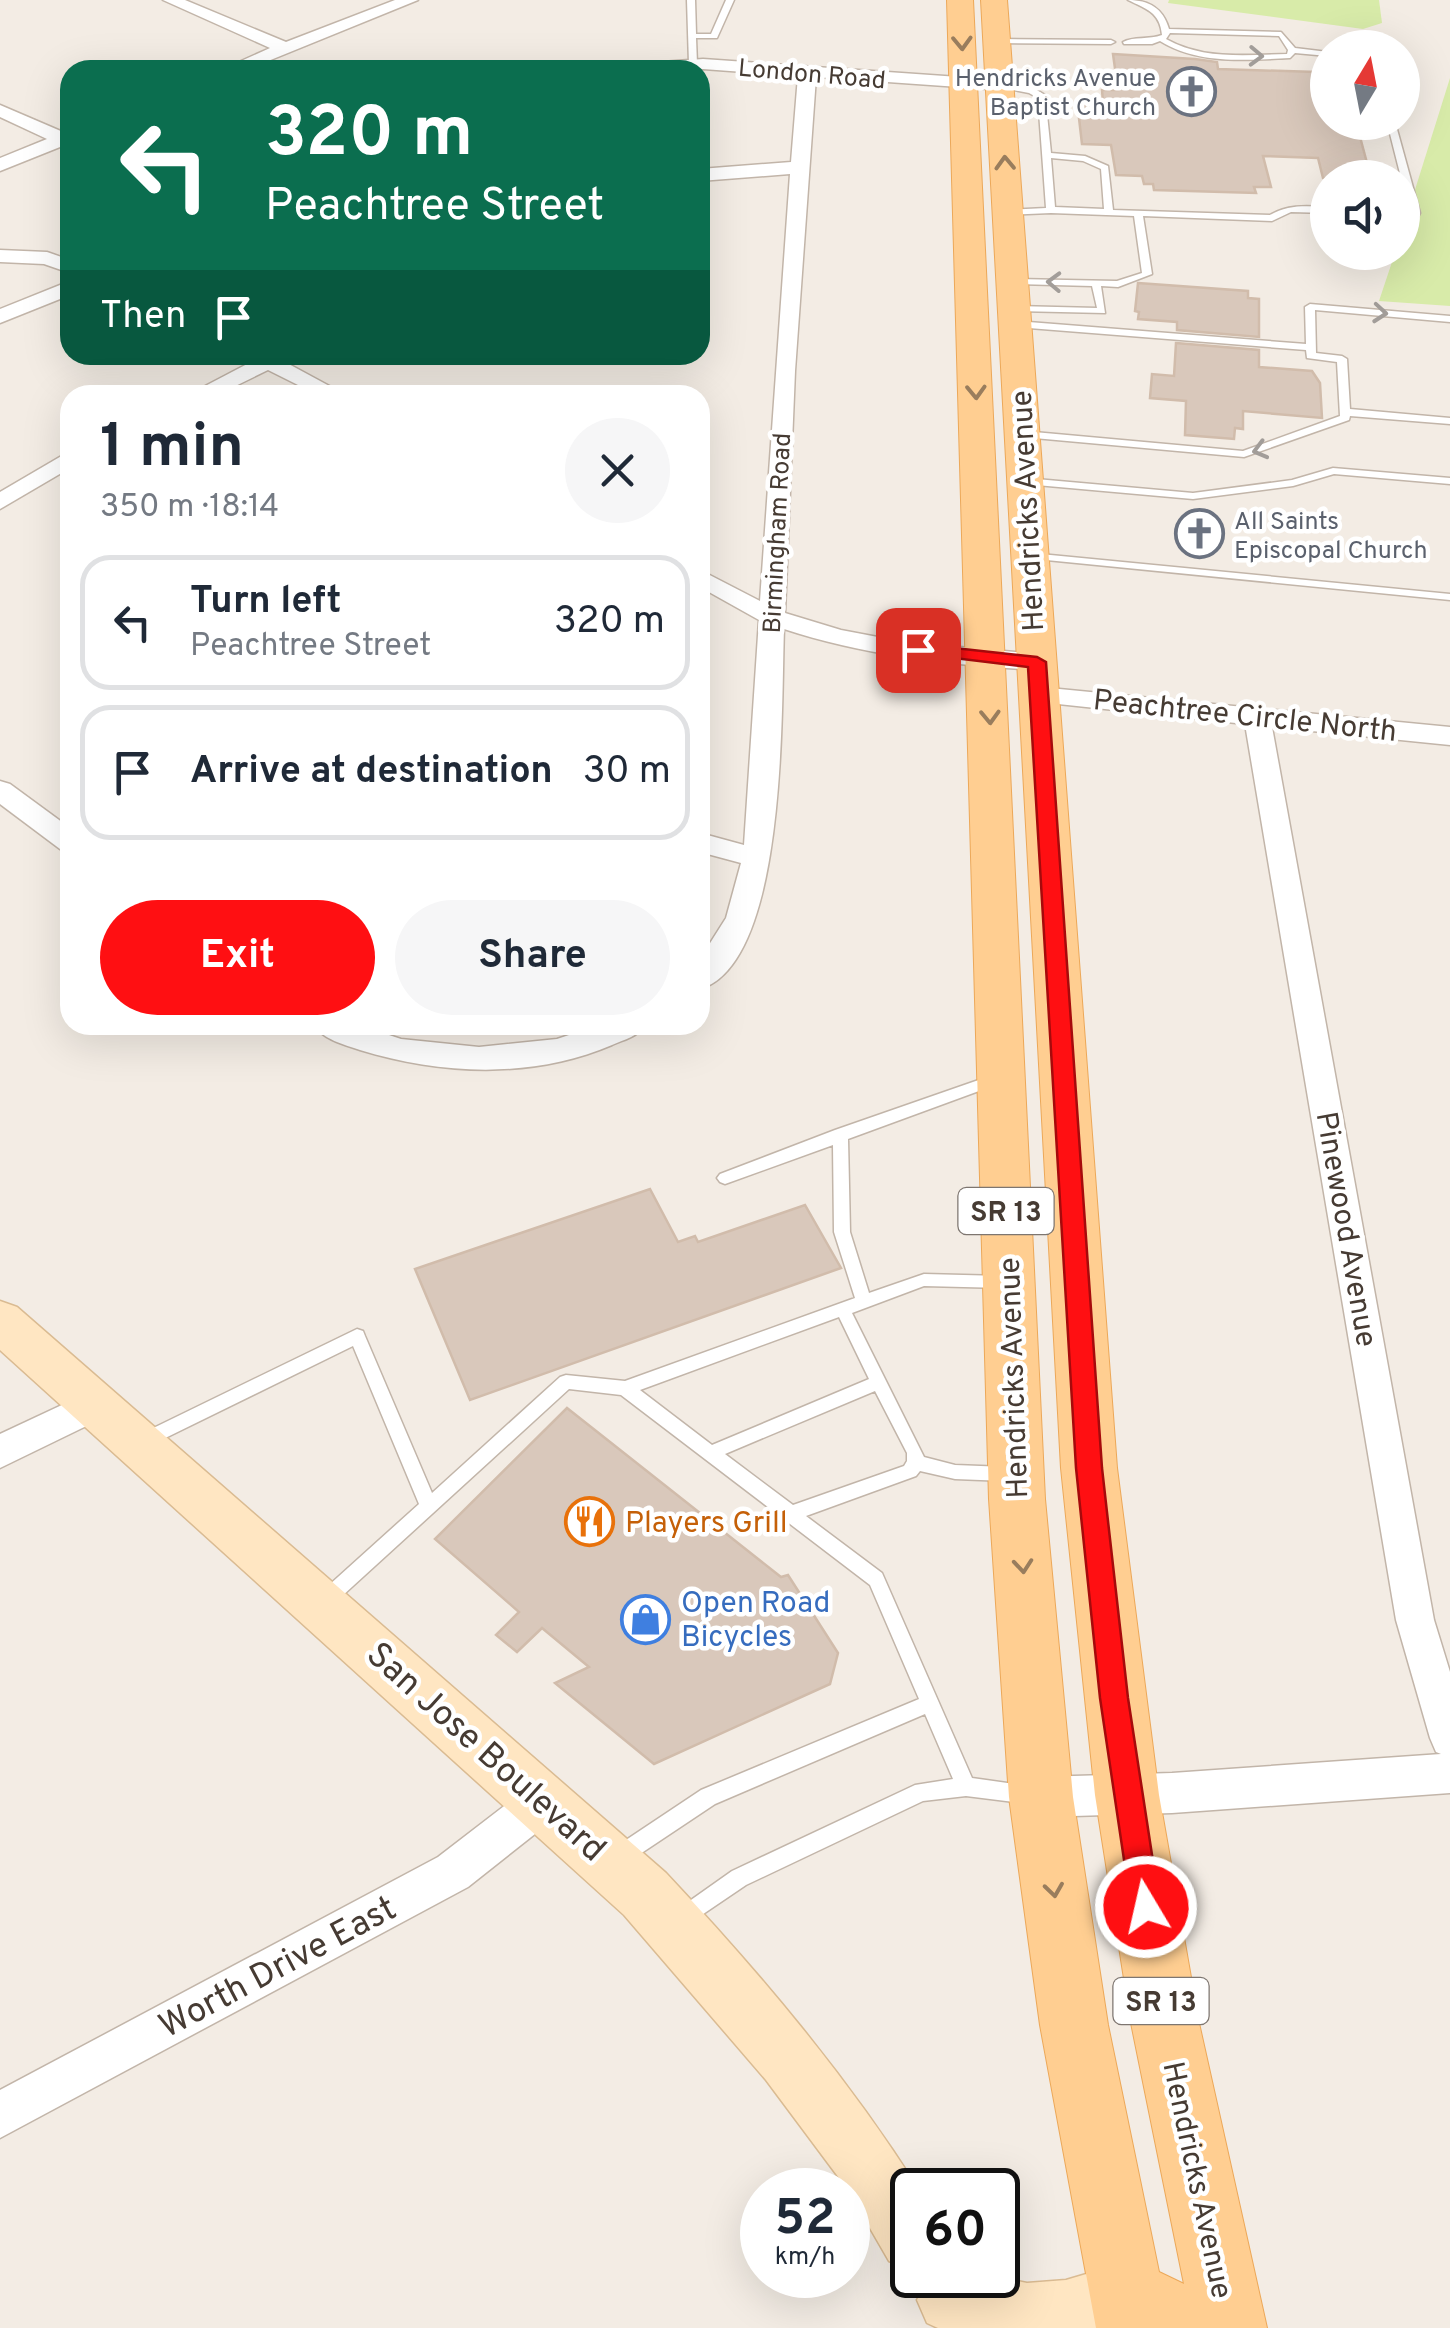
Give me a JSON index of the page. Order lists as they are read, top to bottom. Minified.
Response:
{"streets":{"main road":["Hendricks Avenue","SR 13"],"street":["London Road","Birmingham Road","Peachtree Circle North","Pinewood Avenue","San Jose Boulevard","Worth Drive East"]},"crossings":[["London Road","Hendricks Avenue"],["London Road","Birmingham Road"],["Hendricks Avenue","Peachtree Circle North"],["Birmingham Road","Peachtree Circle North"],["Peachtree Circle North","Pinewood Avenue"],["San Jose Boulevard","Worth Drive East"]],"places":{"church":["Hendricks Avenue Baptist Church","All Saints Episcopal Church"],"restaurant":["Players Grill"],"shop":["Open Road Bicycles"]},"north":"top","page":{"turn":["320 m","Peachtree Street"],"then":"Then","heading":["1 min","350 m · 18:14"],"list":[{"name":"Turn left","note":"Peachtree Street","value":"320 m"},{"name":"Arrive at destination","value":"30 m"}],"buttons":["Exit","Share"],"speed":"52 km/h","limit":"60"}}
